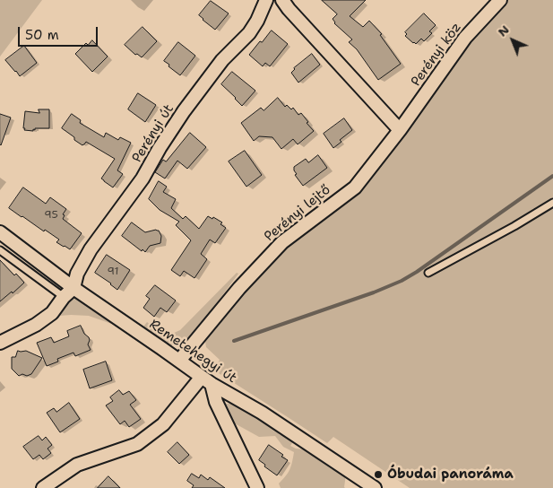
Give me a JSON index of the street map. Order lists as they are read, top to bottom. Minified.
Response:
{"streets":{"street":["Perényi köz","Perényi út","Perényi lejtő","Remetehegyi út"]},"crossings":[["Perényi köz","Perényi lejtő"],["Perényi út","Remetehegyi út"],["Perényi lejtő","Remetehegyi út"]],"places":["Óbudai panoráma"],"house_numbers":["95","91"],"scale_bar":"50 m","north":"top left"}
